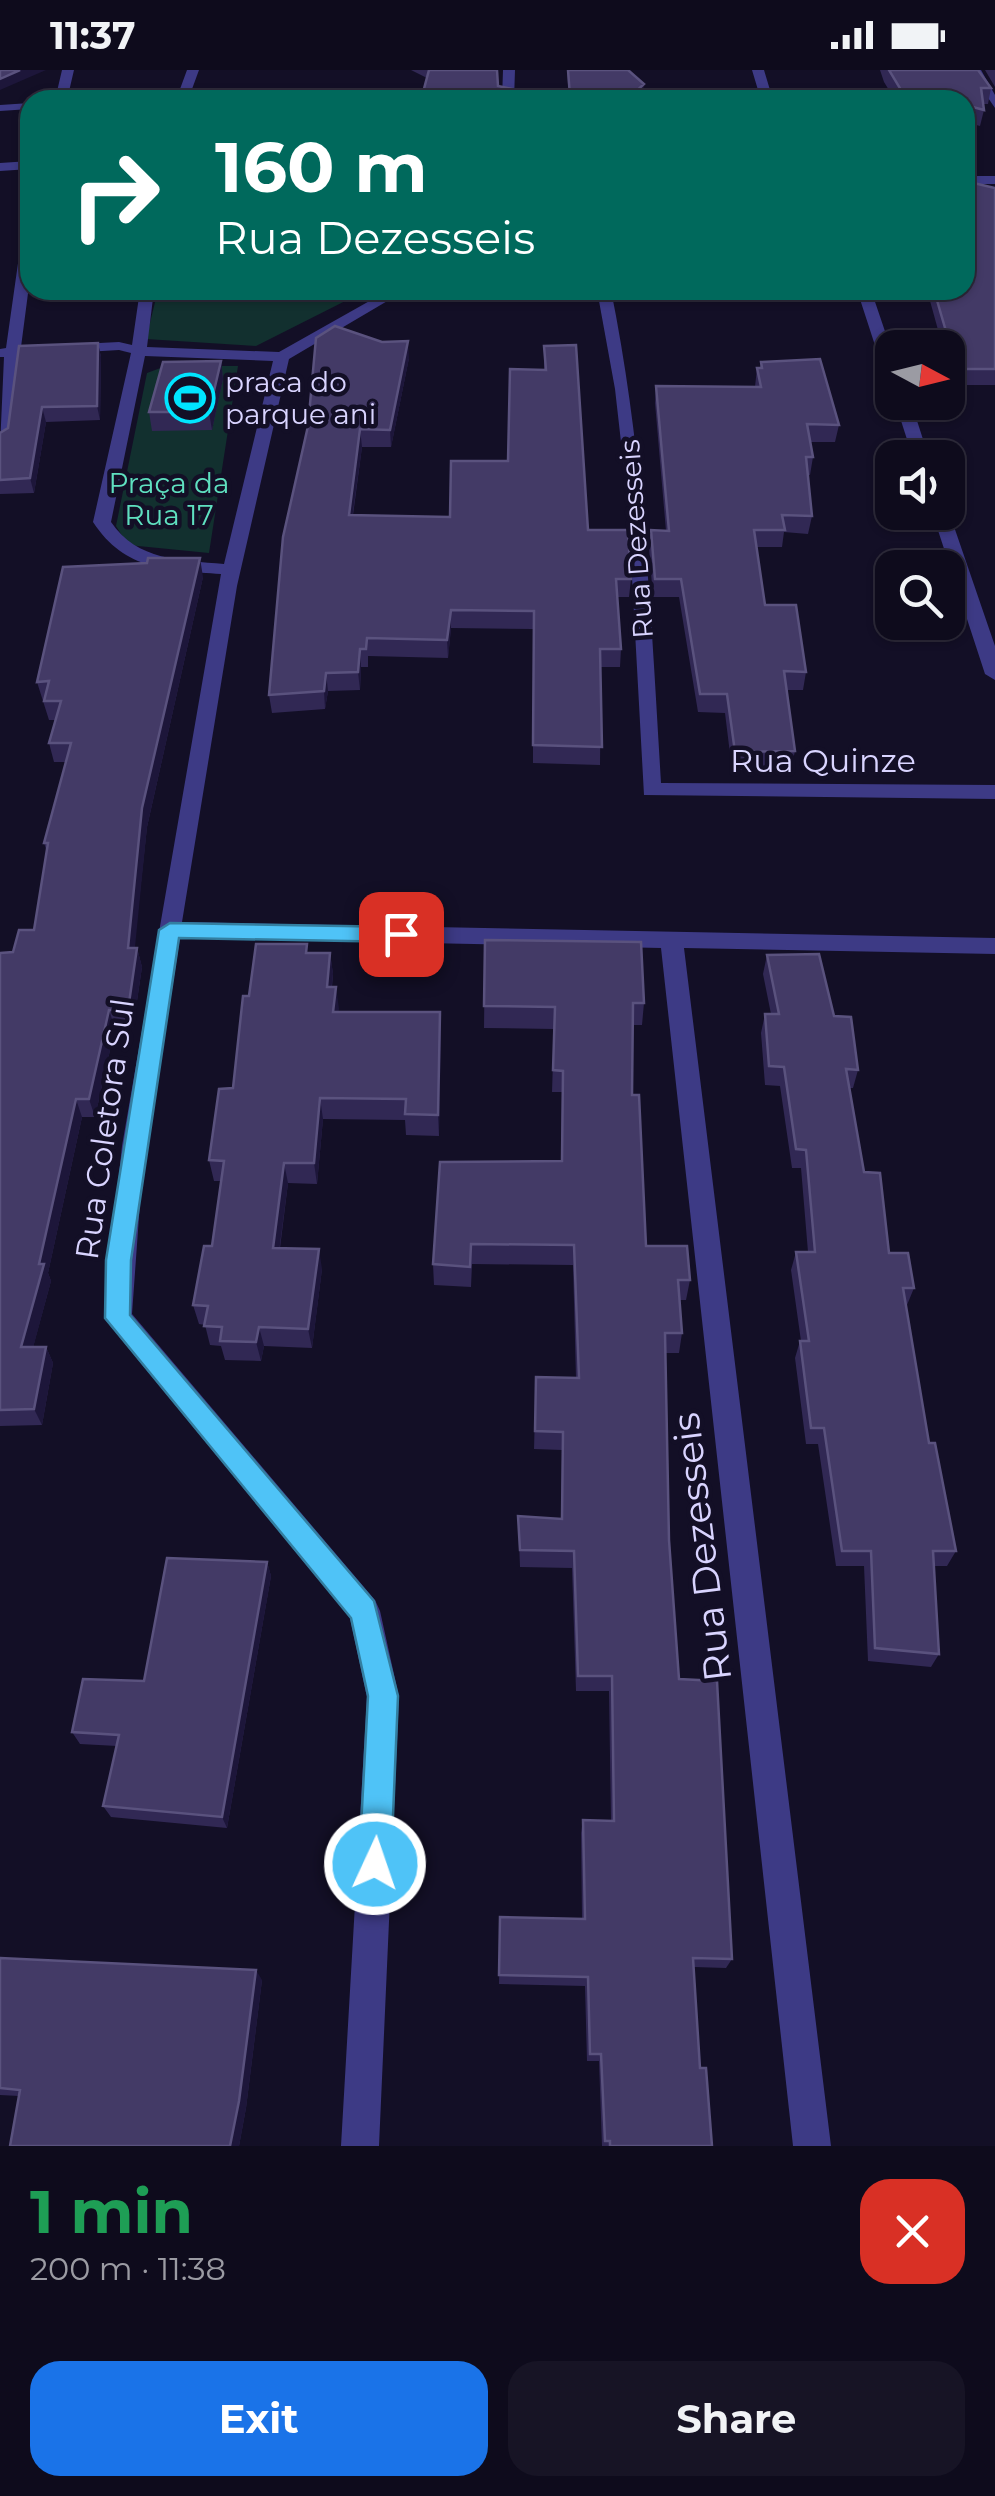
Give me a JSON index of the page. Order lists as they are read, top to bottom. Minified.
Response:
{"streets":{"street":["Rua Dezesseis","Rua Quinze","Rua Coletora Sul"]},"crossings":[["Rua Dezesseis","Rua Quinze"]],"parks":["Praça da Rua 17"],"places":{"sports":["praca do parque ani"]},"north":"right","page":{"status":"11:37","turn":["160 m","Rua Dezesseis"],"heading":["1 min","200 m · 11:38"],"buttons":["Exit","Share"]}}
